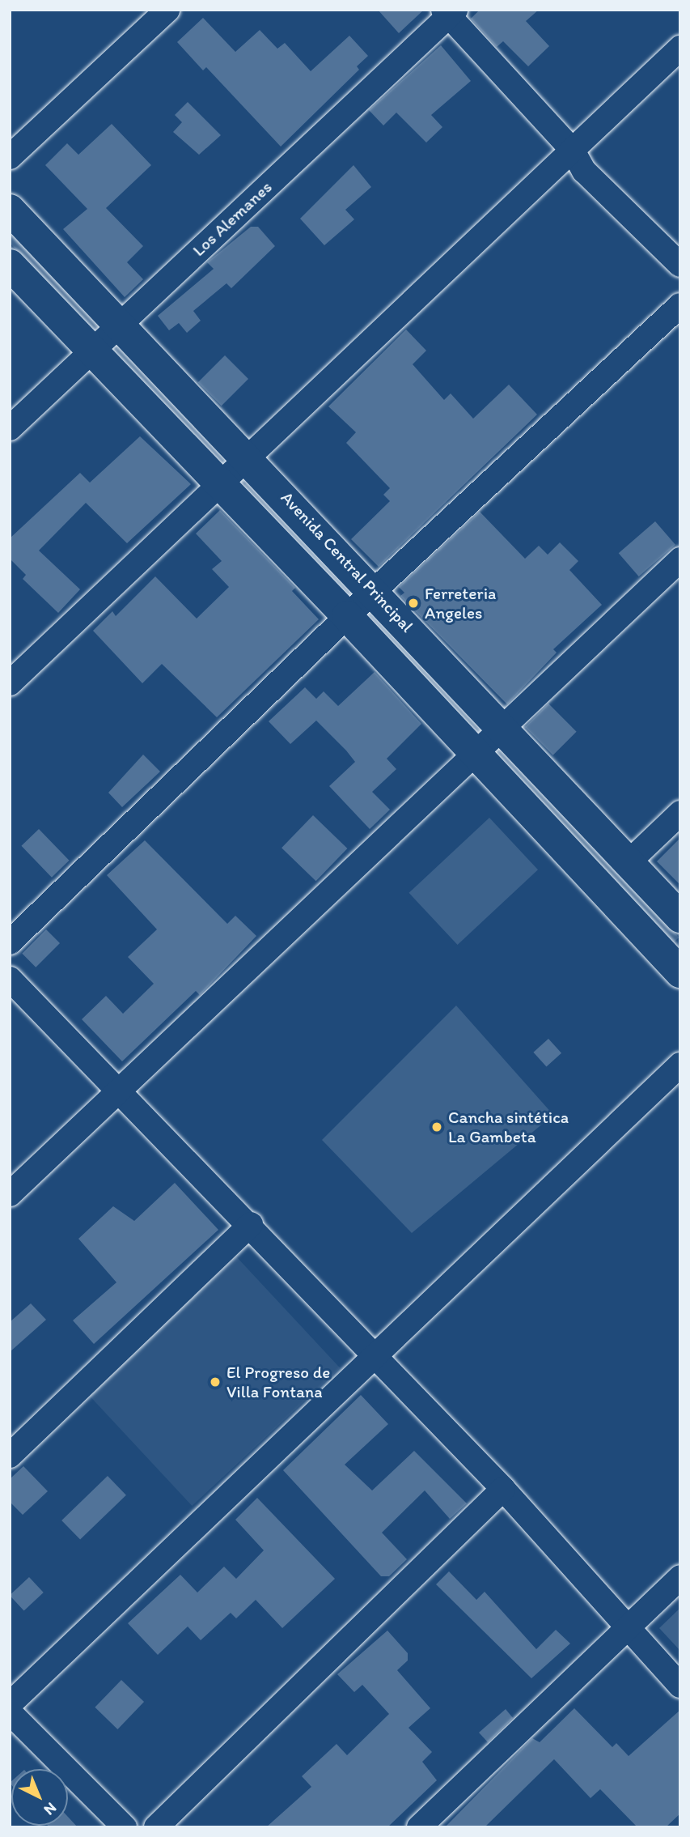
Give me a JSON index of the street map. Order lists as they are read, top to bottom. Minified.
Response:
{"streets":{"street":["Los Alemanes","Avenida Central Principal"]},"crossings":[["Los Alemanes","Avenida Central Principal"]],"places":["Ferreteria Angeles","Cancha sintética La Gambeta","El Progreso de Villa Fontana"],"north":"bottom right"}
